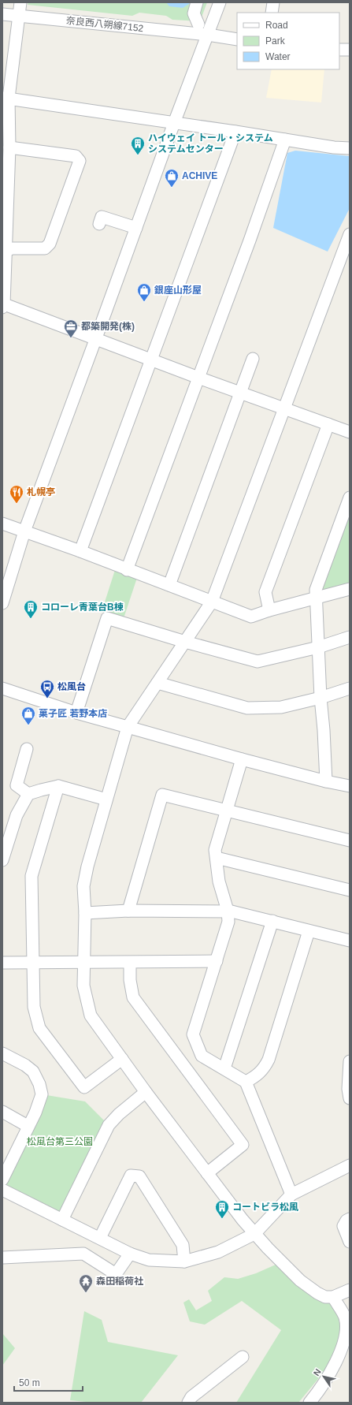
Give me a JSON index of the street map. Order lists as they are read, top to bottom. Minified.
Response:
{"streets":{"street":["奈良西八朔線7152"]},"parks":["松風台第三公園"],"places":{"building":["ハイウェイ トール・システム システムセンター","コローレ青葉台B棟","コートビラ松風"],"shop":["ACHIVE","銀座山形屋","菓子匠 若野本店"],"office":["都築開発(株)"],"restaurant":["札幌亭"],"bus stop":["松風台"],"temple":["森田稲荷社"]},"legend":["Road","Park","Water"],"scale_bar":"50 m","north":"top left"}
